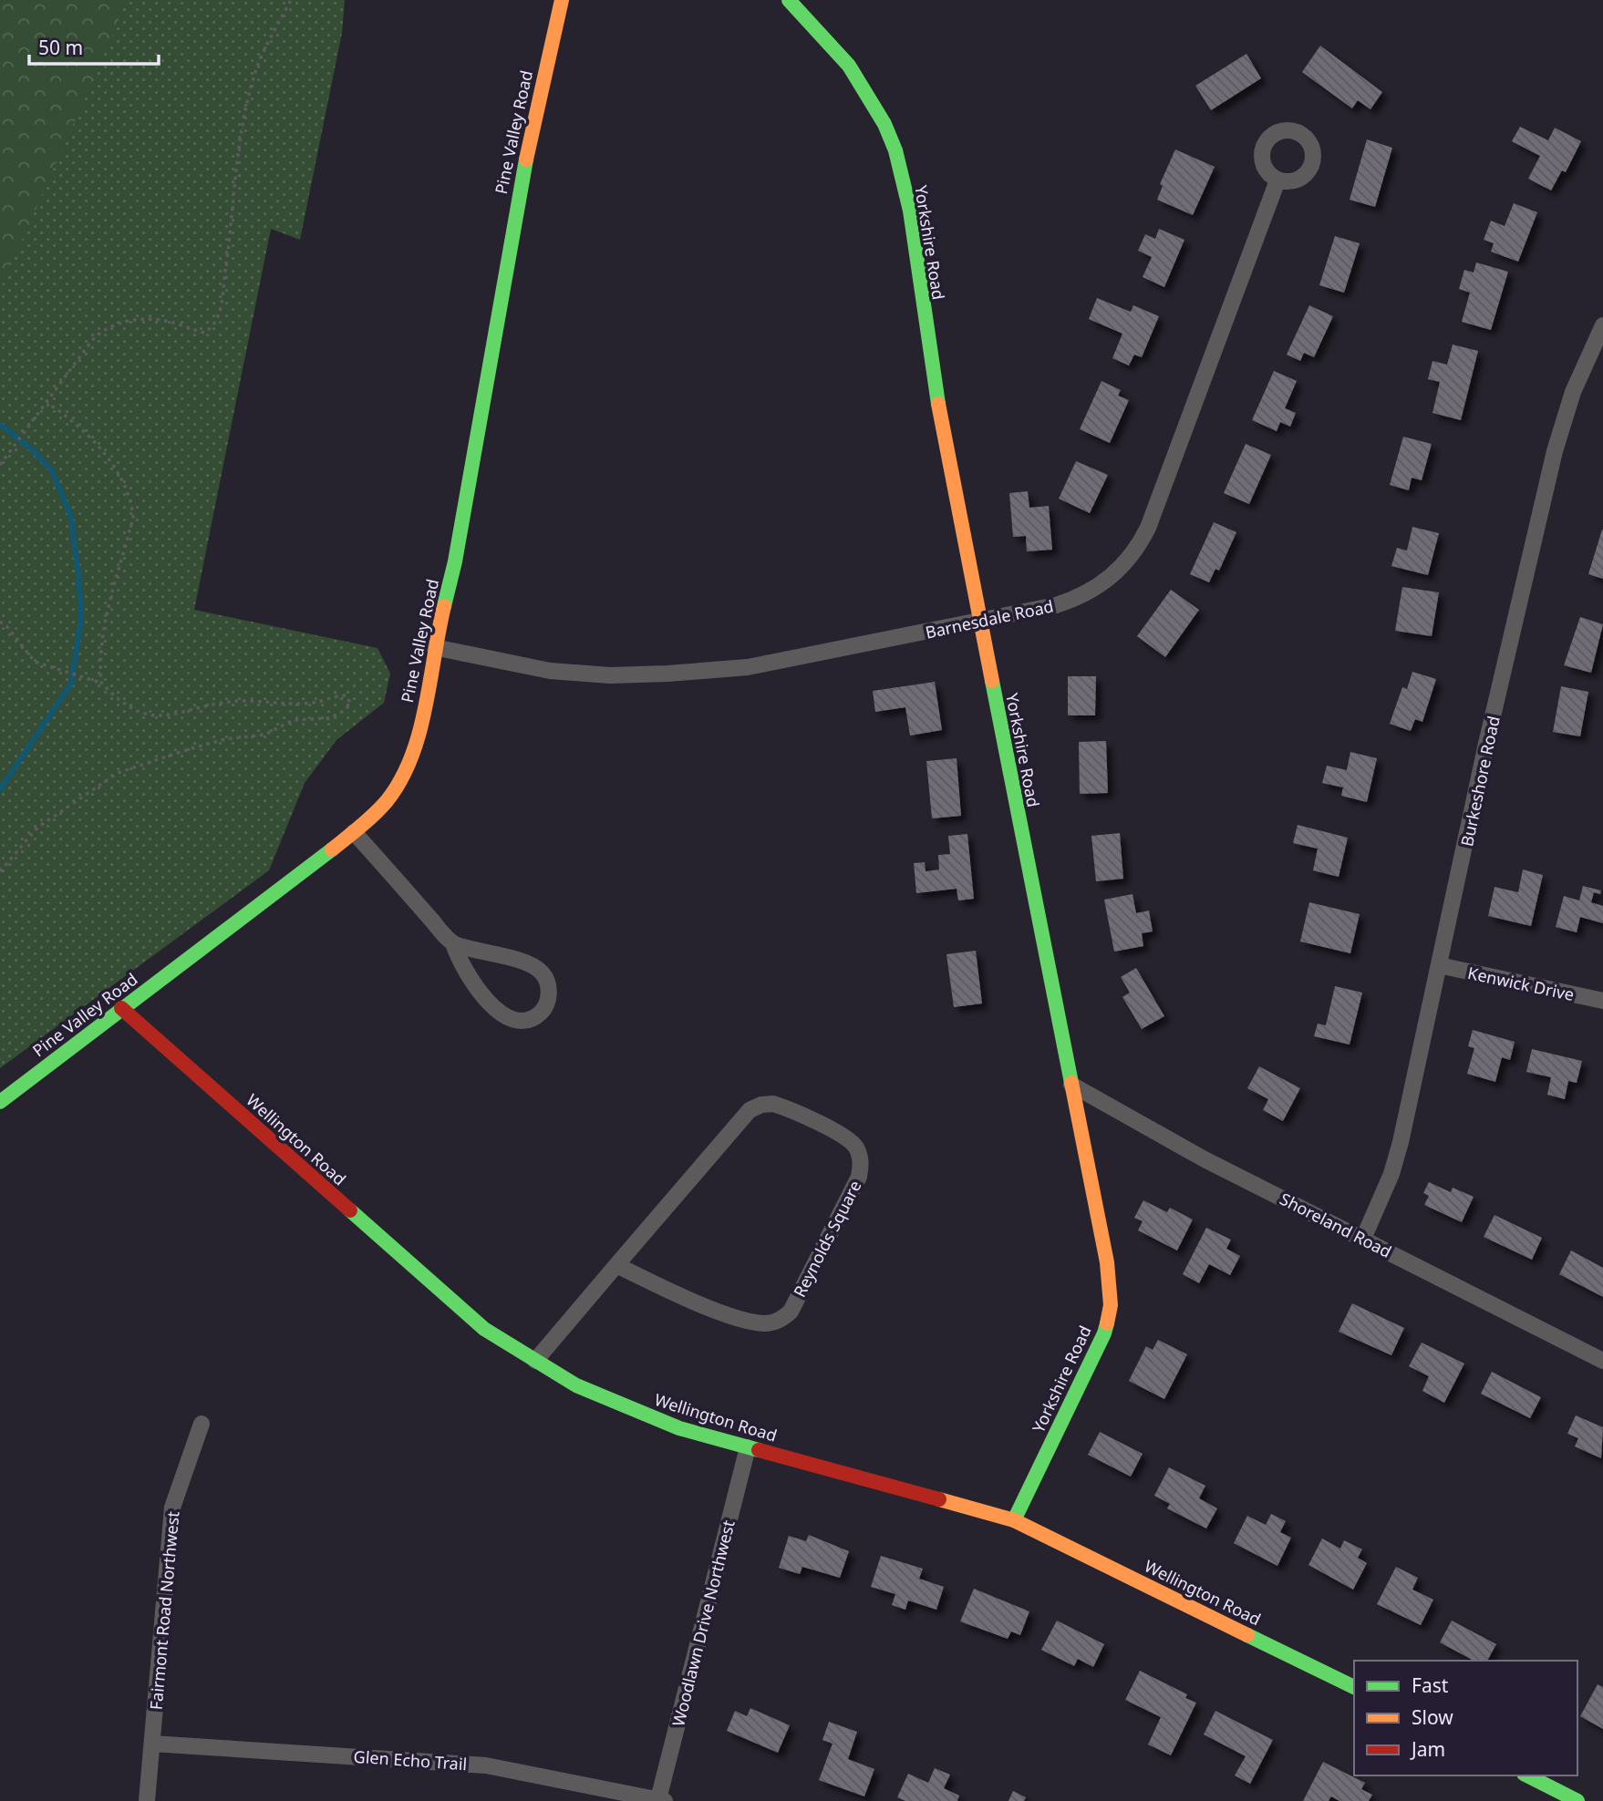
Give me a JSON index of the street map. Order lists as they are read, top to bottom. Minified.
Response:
{"streets":{"street":["Pine Valley Road","Yorkshire Road","Barnesdale Road","Burkeshore Road","Kenwick Drive","Wellington Road","Shoreland Road","Reynolds Square","Fairmont Road Northwest","Woodlawn Drive Northwest","Glen Echo Trail"]},"crossings":[["Pine Valley Road","Barnesdale Road"],["Pine Valley Road","Wellington Road"],["Yorkshire Road","Barnesdale Road"],["Yorkshire Road","Wellington Road"],["Yorkshire Road","Shoreland Road"],["Burkeshore Road","Kenwick Drive"],["Burkeshore Road","Shoreland Road"],["Wellington Road","Reynolds Square"],["Wellington Road","Woodlawn Drive Northwest"],["Fairmont Road Northwest","Glen Echo Trail"],["Woodlawn Drive Northwest","Glen Echo Trail"]],"legend":["Fast","Slow","Jam"],"scale_bar":"50 m"}
